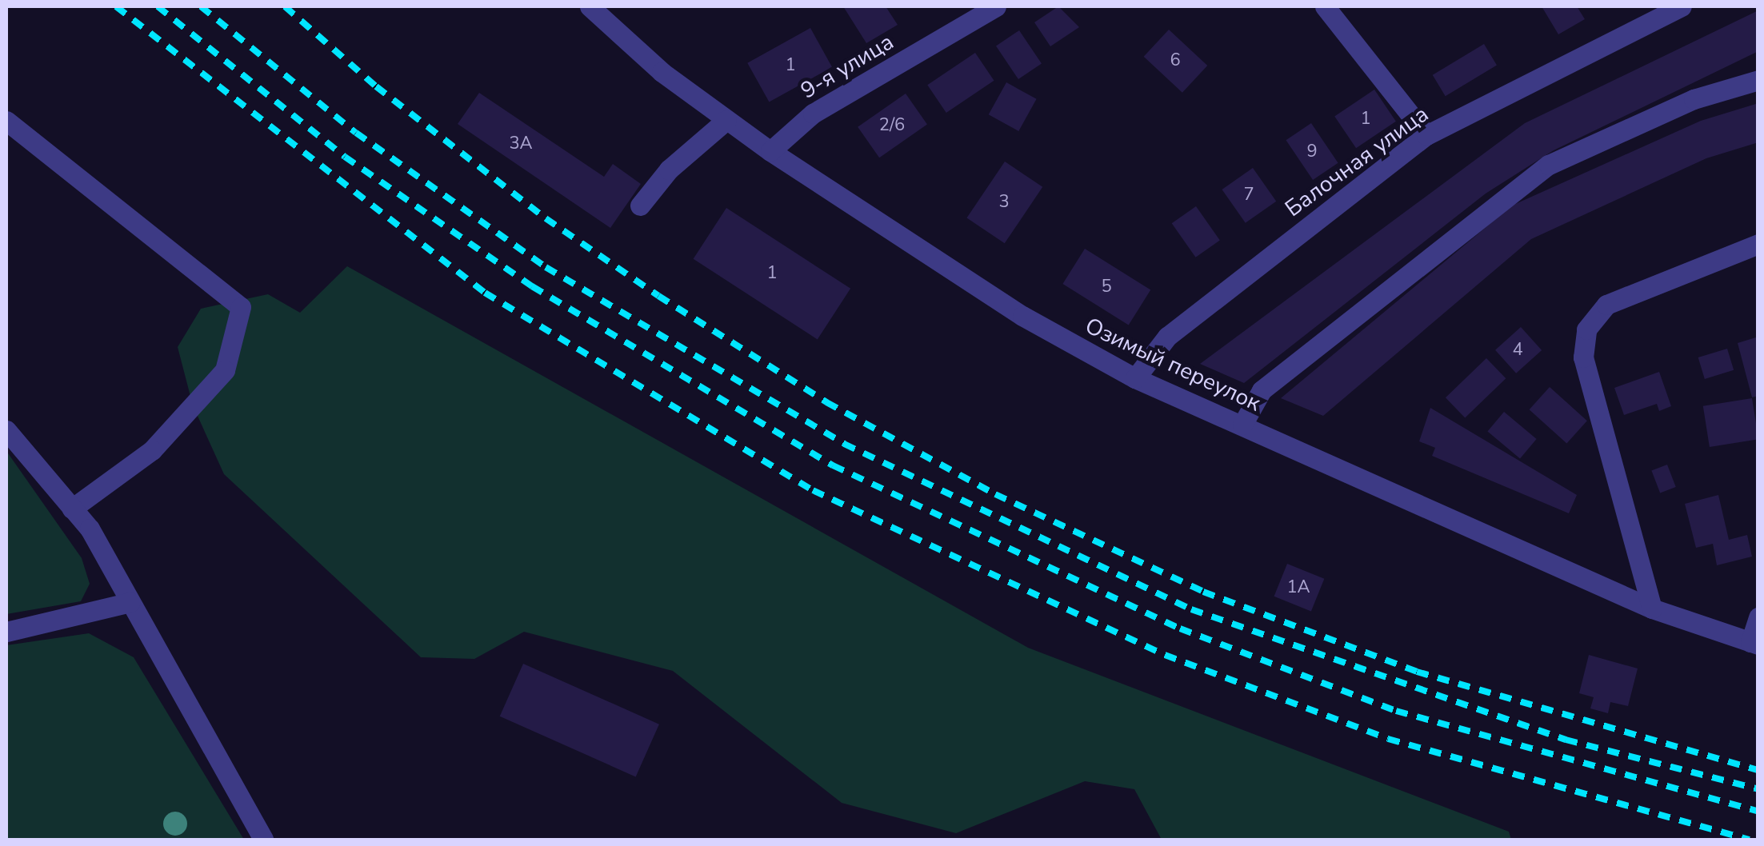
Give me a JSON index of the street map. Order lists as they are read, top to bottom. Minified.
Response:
{"streets":{"street":["9-я улица","Балочная улица","Озимый переулок"]},"crossings":[["9-я улица","Озимый переулок"],["Балочная улица","Озимый переулок"]],"house_numbers":["6","1","1","2/6","3А","9","7","3","1","5","4","1А"]}
